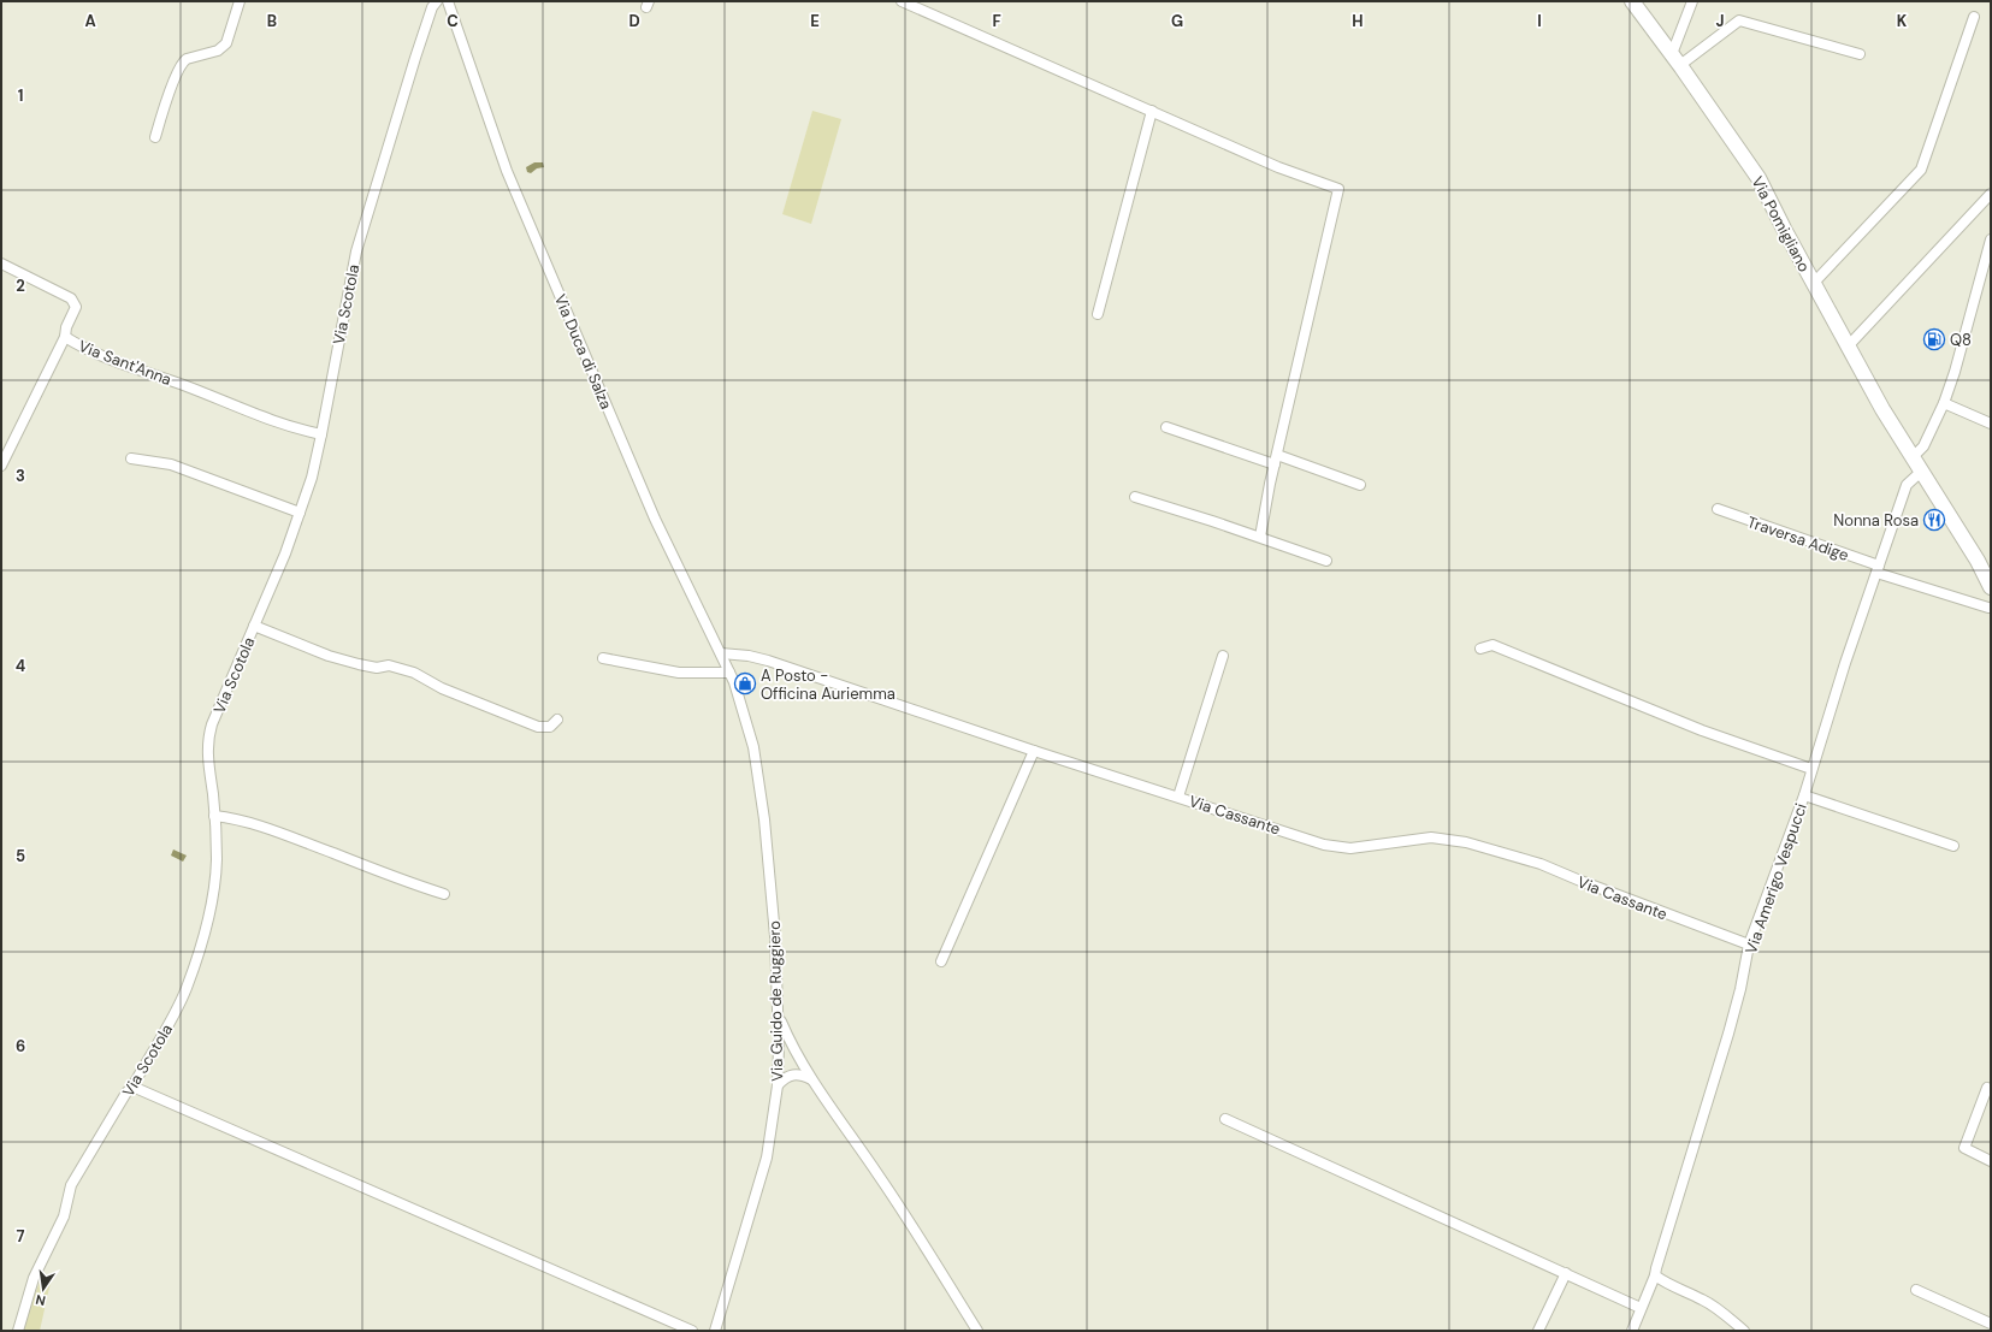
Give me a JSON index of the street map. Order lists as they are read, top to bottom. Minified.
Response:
{"streets":{"street":["Via Pomigliano","Via Scotola","Via Duca di Salza","Via Sant'Anna","Traversa Adige","Via Cassante","Via Amerigo Vespucci","Via Guido de Ruggiero"]},"crossings":[["Via Pomigliano","Via Amerigo Vespucci"],["Via Scotola","Via Sant'Anna"],["Via Duca di Salza","Via Cassante"],["Via Duca di Salza","Via Guido de Ruggiero"],["Traversa Adige","Via Amerigo Vespucci"],["Via Cassante","Via Amerigo Vespucci"]],"places":{"fuel station":["Q8"],"restaurant":["Nonna Rosa"],"shop":["A Posto - Officina Auriemma"]},"north":"bottom","grid":{"columns":["A","B","C","D","E","F","G","H","I","J","K"],"rows":["1","2","3","4","5","6","7"]}}
